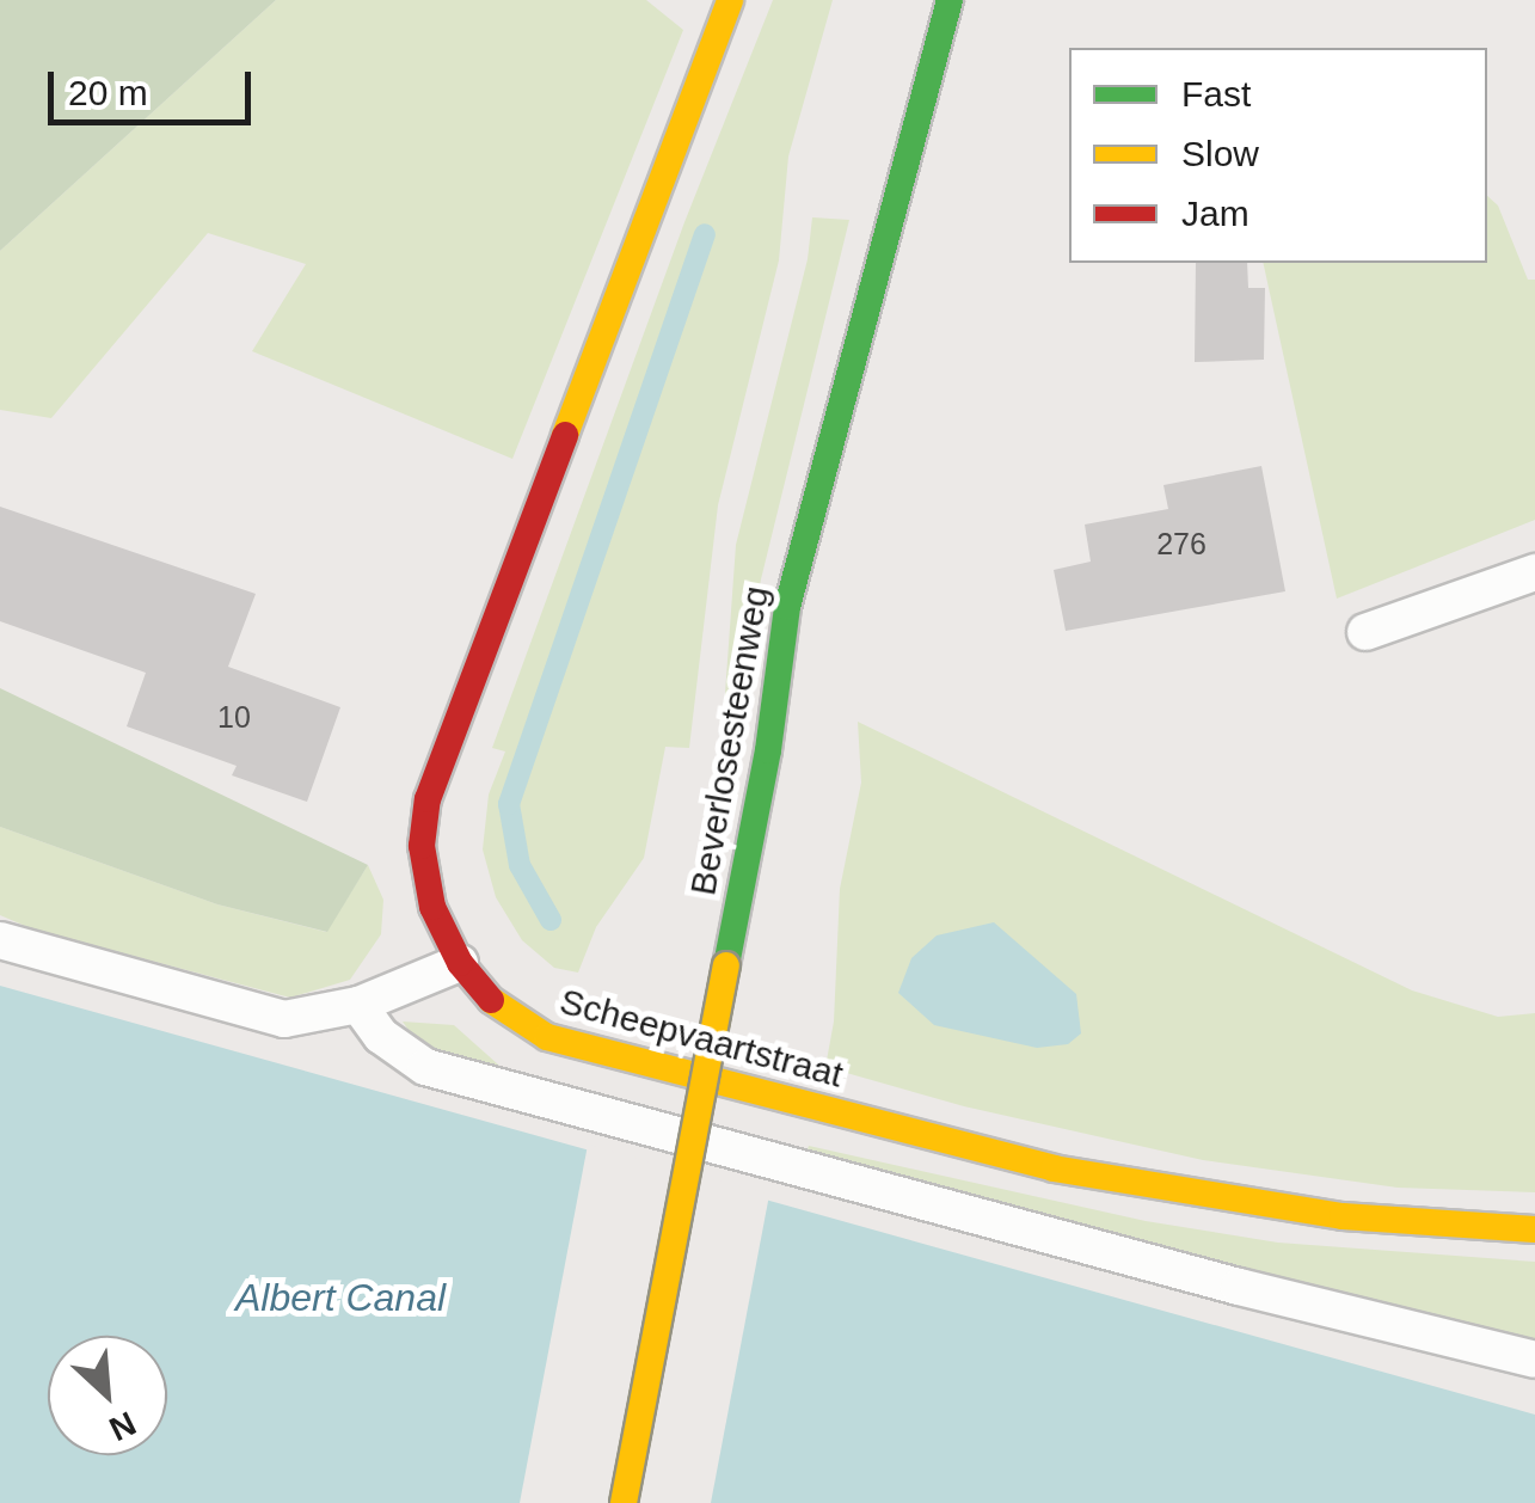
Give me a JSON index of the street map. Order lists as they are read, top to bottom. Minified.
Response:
{"streets":{"street":["Beverlosesteenweg","Scheepvaartstraat"]},"water":["Albert Canal"],"house_numbers":["276","10"],"legend":["Fast","Slow","Jam"],"scale_bar":"20 m","north":"bottom right"}
